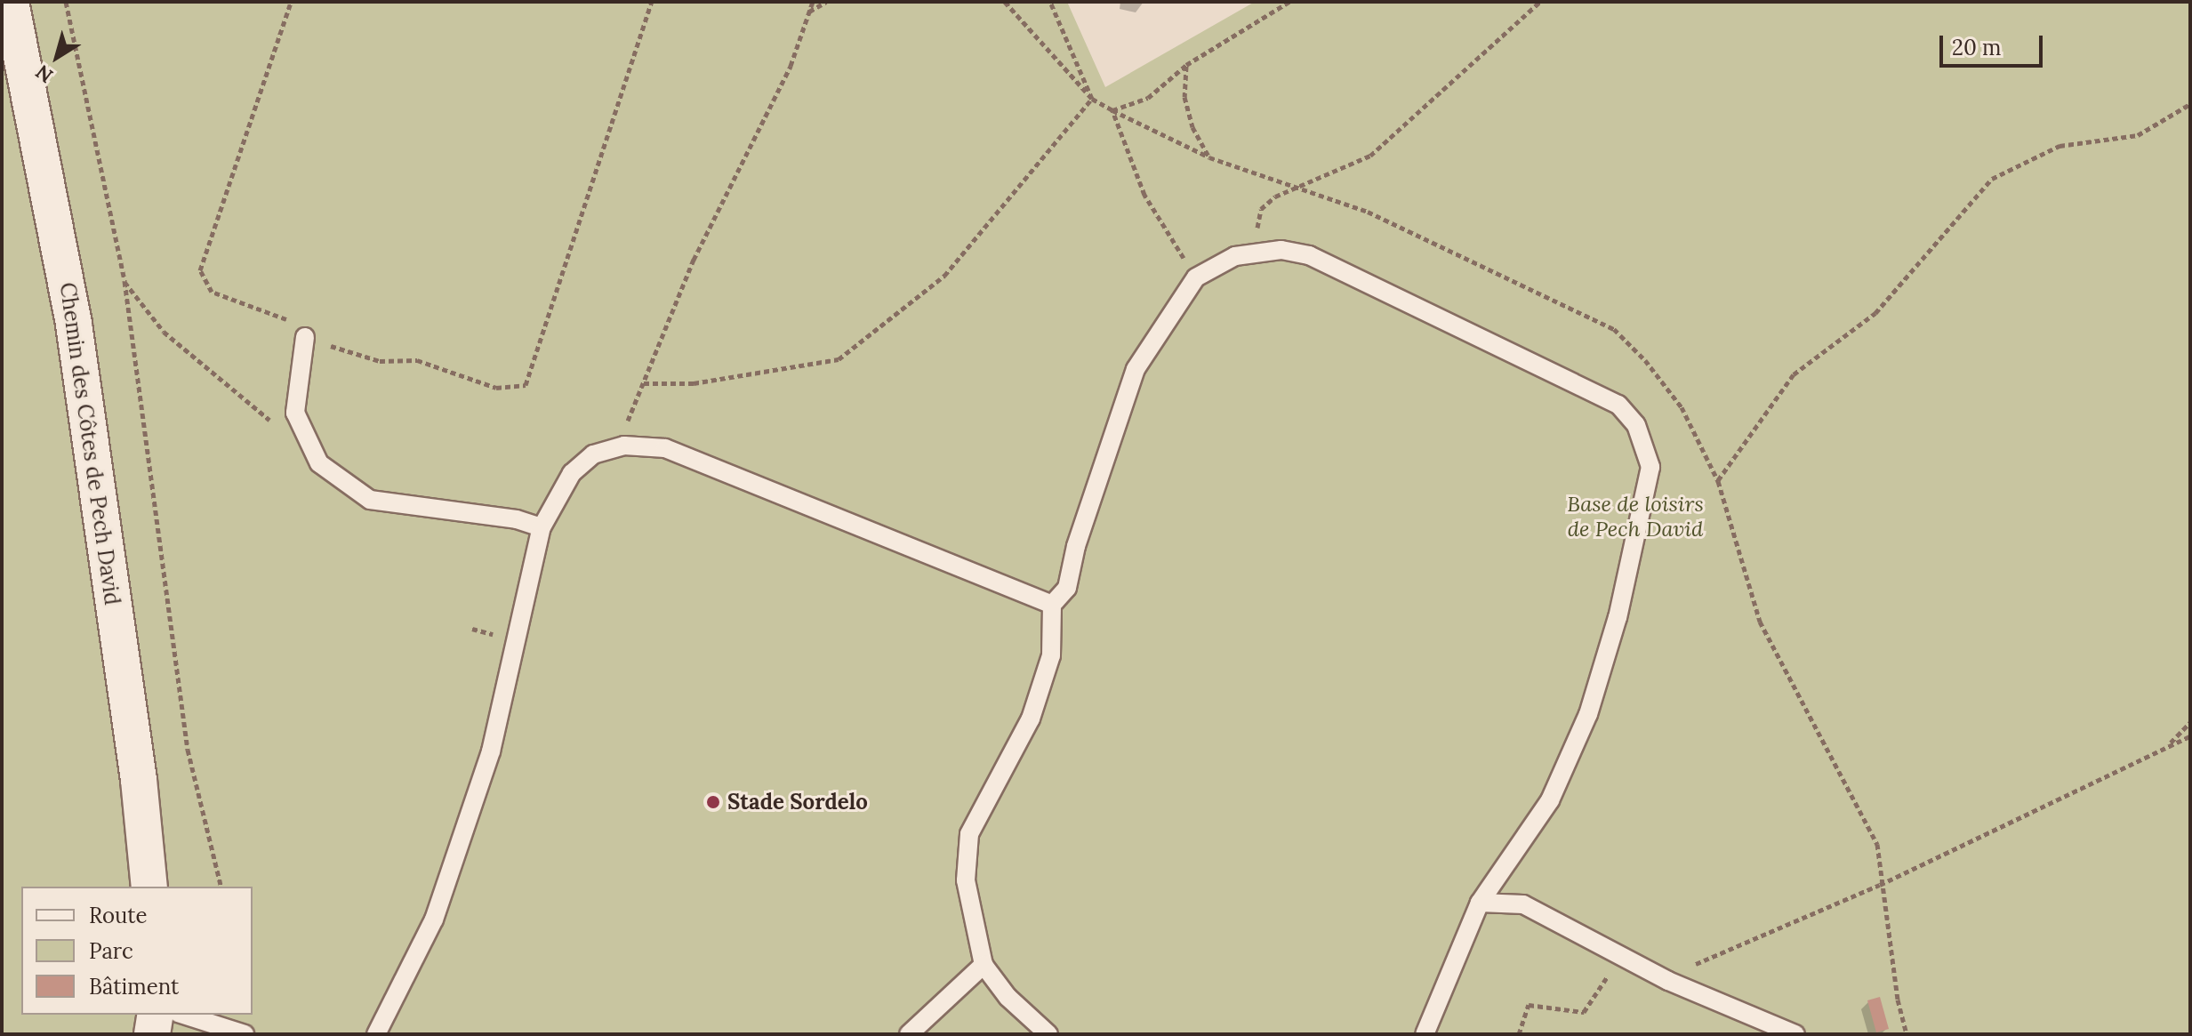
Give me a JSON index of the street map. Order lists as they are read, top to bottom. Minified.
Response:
{"streets":{"street":["Chemin des Côtes de Pech David"]},"parks":["Base de loisirs de Pech David"],"places":["Stade Sordelo"],"legend":["Route","Parc","Bâtiment"],"scale_bar":"20 m","north":"bottom left"}
